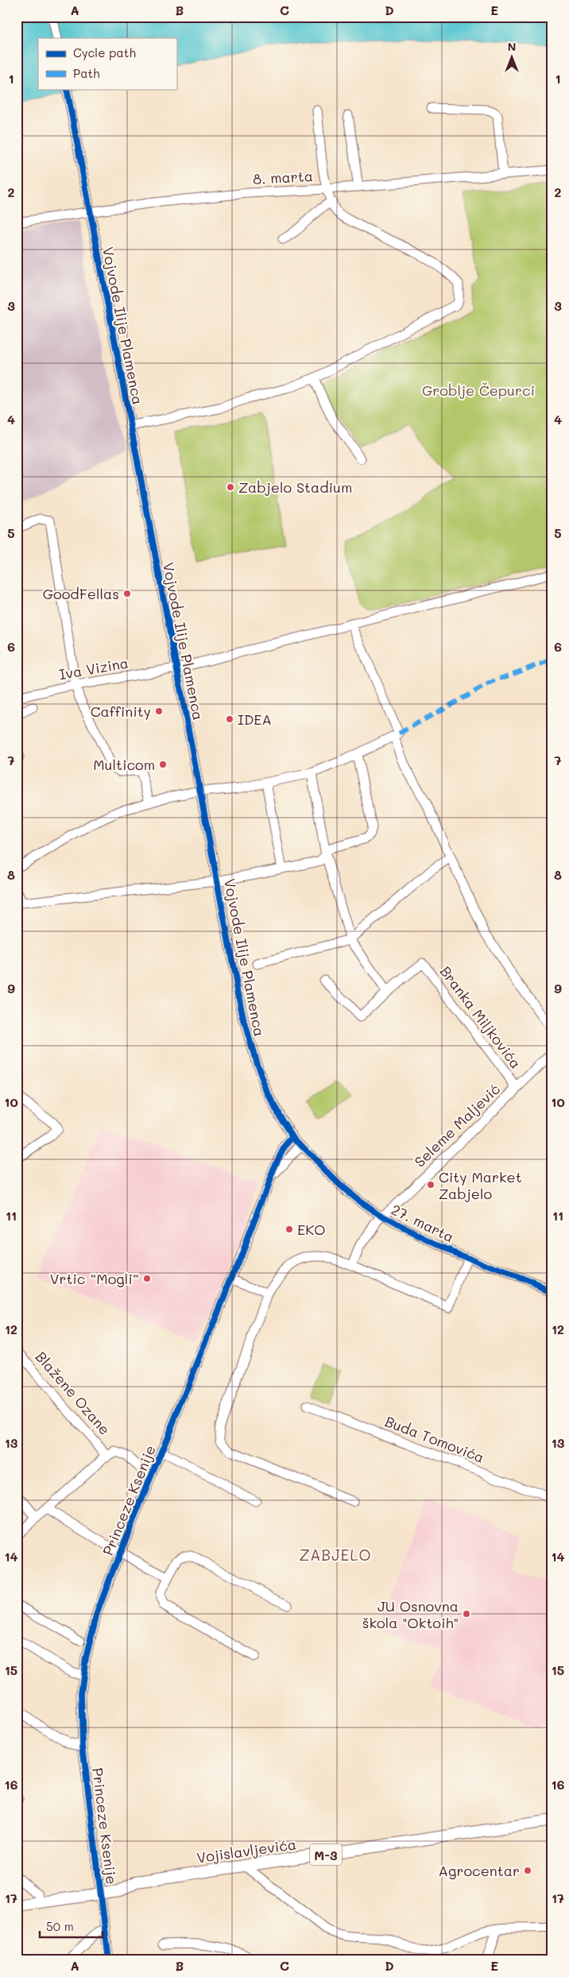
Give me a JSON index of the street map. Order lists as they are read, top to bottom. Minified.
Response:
{"streets":{"main road":["Vojislavljevića","M-3"],"street":["8. marta","Vojvode Ilije Plamenca","Iva Vizina","Branka Miljkovića","Seleme Maljević","27. marta","Blažene Ozane","Buda Tomovića","Princeze Ksenije"]},"crossings":[["8. marta","Vojvode Ilije Plamenca"],["Vojvode Ilije Plamenca","Iva Vizina"],["Vojvode Ilije Plamenca","27. marta"],["Vojvode Ilije Plamenca","Princeze Ksenije"],["Branka Miljkovića","Seleme Maljević"],["Seleme Maljević","27. marta"],["27. marta","Princeze Ksenije"],["Princeze Ksenije","Vojislavljevića"]],"districts":["ZABJELO"],"parks":["Groblje Čepurci"],"places":["Zabjelo Stadium","GoodFellas","Caffinity","IDEA","Multicom","City Market Zabjelo","EKO","Vrtic “Mogli”","JU Osnovna škola \"Oktoih\"","Agrocentar"],"legend":["Cycle path","Path"],"scale_bar":"50 m","north":"top","grid":{"columns":["A","B","C","D","E"],"rows":["1","2","3","4","5","6","7","8","9","10","11","12","13","14","15","16","17"]}}
